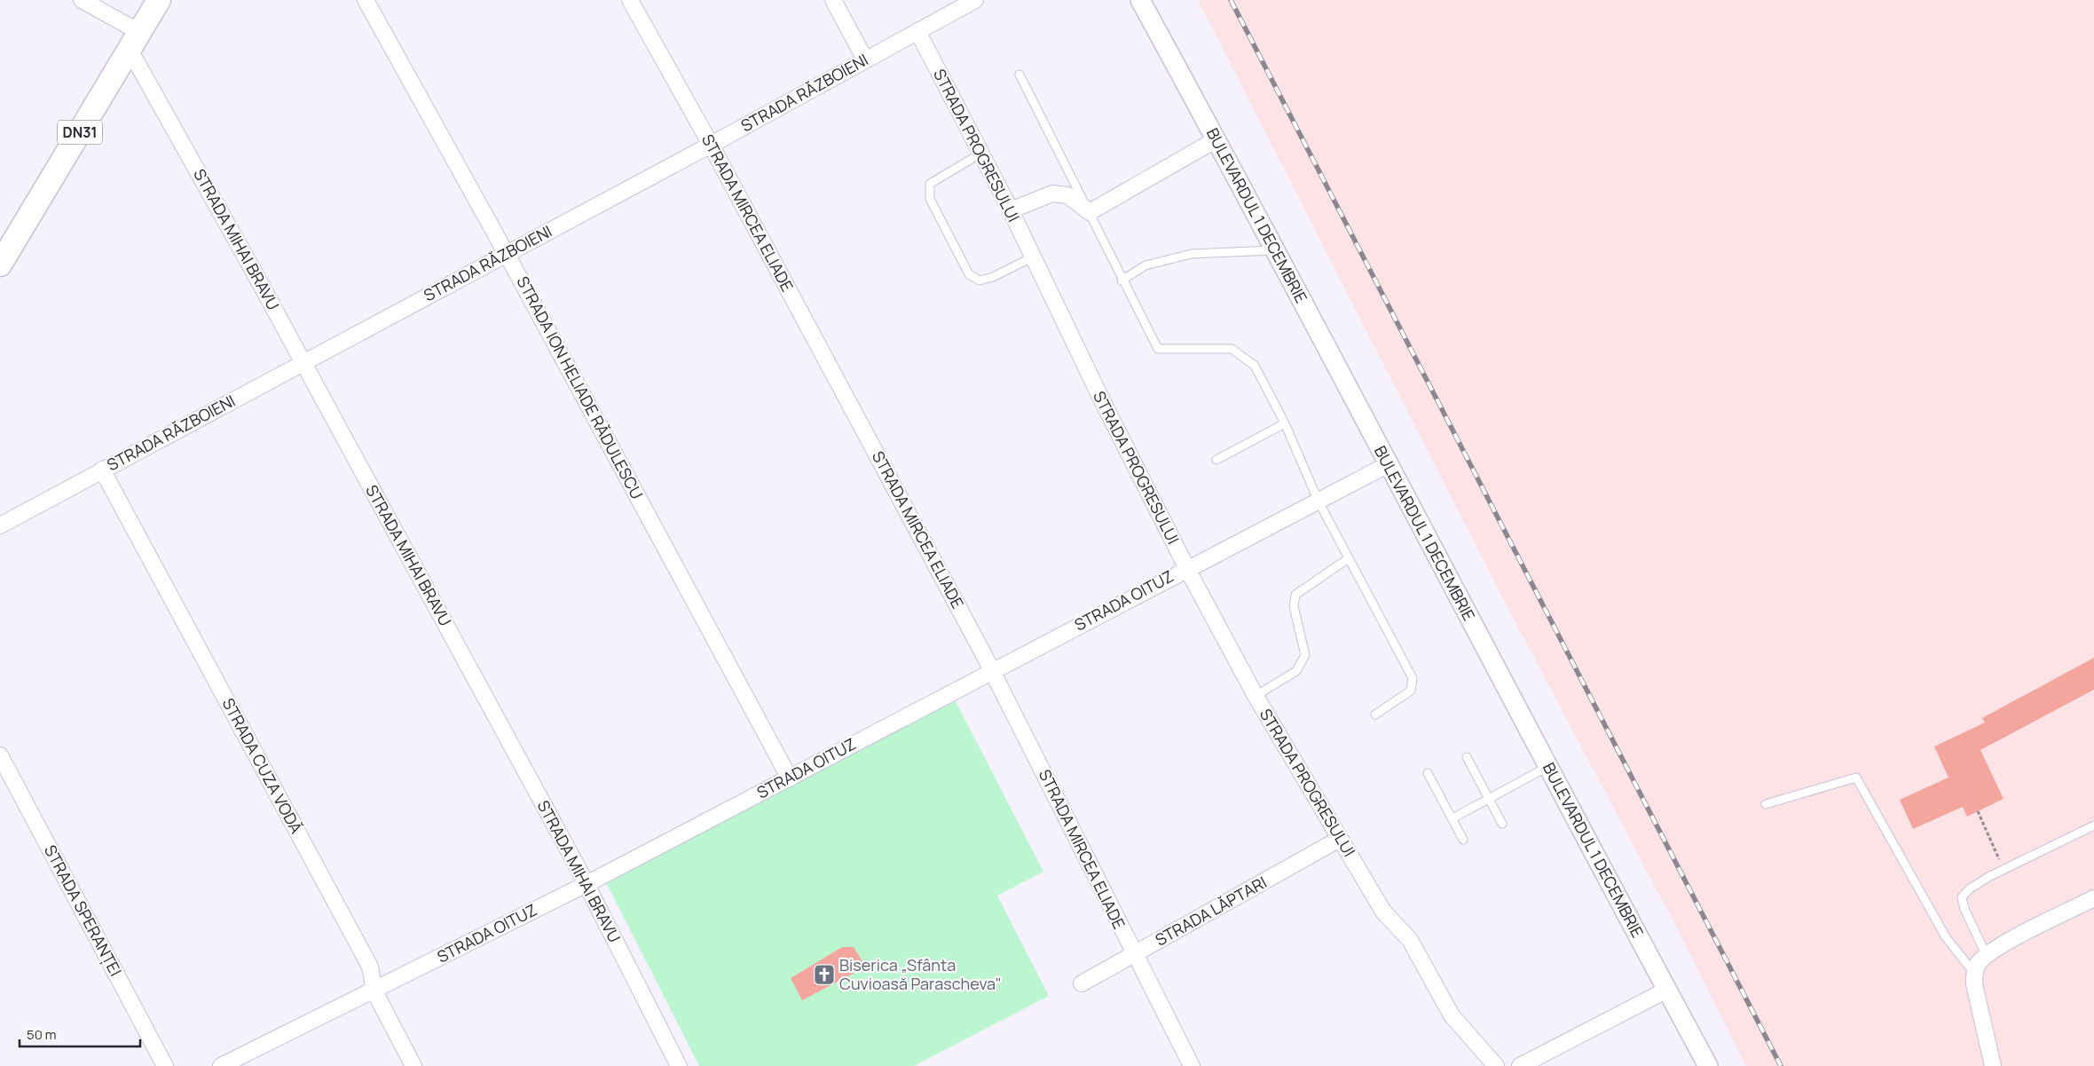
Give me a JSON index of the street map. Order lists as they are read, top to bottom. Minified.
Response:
{"streets":{"main road":["DN31"],"street":["STRADA RĂZBOIENI","STRADA PROGRESULUI","STRADA MIRCEA ELIADE","BULEVARDUL 1 DECEMBRIE","STRADA MIHAI BRAVU","STRADA ION HELIADE RĂDULESCU","STRADA OITUZ","STRADA CUZA VODĂ","STRADA SPERANȚEI","STRADA LĂPTARI"]},"crossings":[["STRADA RĂZBOIENI","STRADA PROGRESULUI"],["STRADA RĂZBOIENI","STRADA MIRCEA ELIADE"],["STRADA RĂZBOIENI","STRADA MIHAI BRAVU"],["STRADA RĂZBOIENI","STRADA ION HELIADE RĂDULESCU"],["STRADA RĂZBOIENI","STRADA CUZA VODĂ"],["DN31","STRADA MIHAI BRAVU"],["STRADA PROGRESULUI","STRADA OITUZ"],["STRADA PROGRESULUI","STRADA LĂPTARI"],["STRADA MIRCEA ELIADE","STRADA OITUZ"],["STRADA MIRCEA ELIADE","STRADA LĂPTARI"],["BULEVARDUL 1 DECEMBRIE","STRADA OITUZ"],["STRADA MIHAI BRAVU","STRADA OITUZ"],["STRADA ION HELIADE RĂDULESCU","STRADA OITUZ"],["STRADA OITUZ","STRADA CUZA VODĂ"]],"places":{"church":["Biserica „Sfânta Cuvioasă Parascheva\""]},"scale_bar":"50 m"}
